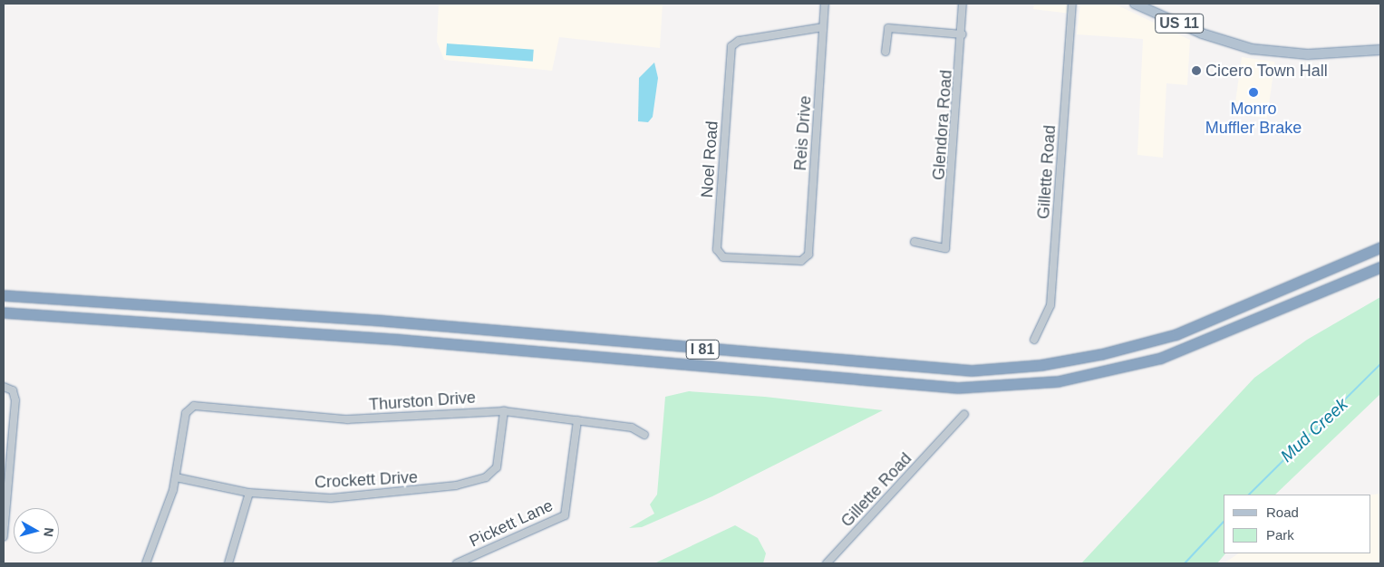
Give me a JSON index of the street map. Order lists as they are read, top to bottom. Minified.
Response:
{"streets":{"highway":["I 81"],"main road":["US 11"],"street":["Glendora Road","Reis Drive","Noel Road","Gillette Road","Thurston Drive","Crockett Drive","Pickett Lane"]},"crossings":[["Reis Drive","Noel Road"],["Thurston Drive","Crockett Drive"],["Thurston Drive","Pickett Lane"]],"water":["Mud Creek"],"places":["Cicero Town Hall","Monro Muffler Brake"],"legend":["Road","Park"],"north":"right"}
